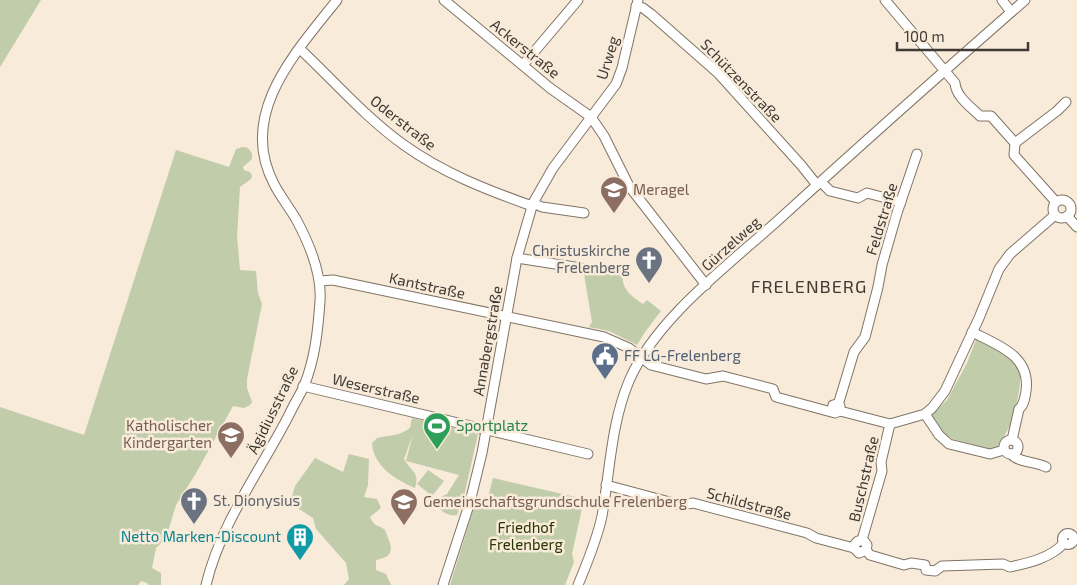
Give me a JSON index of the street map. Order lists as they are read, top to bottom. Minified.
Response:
{"streets":{"street":["Ackerstraße","Urweg","Schützenstraße","Oderstraße","Feldstraße","Gürzelweg","Kantstraße","Annabergstraße","Weserstraße","Ägidiusstraße","Buschstraße","Schildstraße"]},"crossings":[["Ackerstraße","Urweg"],["Ackerstraße","Gürzelweg"],["Ackerstraße","Annabergstraße"],["Urweg","Schützenstraße"],["Urweg","Annabergstraße"],["Schützenstraße","Gürzelweg"],["Oderstraße","Annabergstraße"],["Oderstraße","Ägidiusstraße"],["Feldstraße","Kantstraße"],["Gürzelweg","Kantstraße"],["Gürzelweg","Schildstraße"],["Kantstraße","Annabergstraße"],["Kantstraße","Ägidiusstraße"],["Annabergstraße","Weserstraße"],["Weserstraße","Ägidiusstraße"],["Buschstraße","Schildstraße"]],"districts":["FRELENBERG"],"parks":["Friedhof Frelenberg"],"places":{"school or university":["Meragel","Katholischer Kindergarten","Gemeinschaftsgrundschule Frelenberg"],"church":["Christuskirche Frelenberg","St. Dionysius"],"public building":["FF LG-Frelenberg"],"sports":["Sportplatz"],"building":["Netto Marken-Discount"]},"scale_bar":"100 m"}
